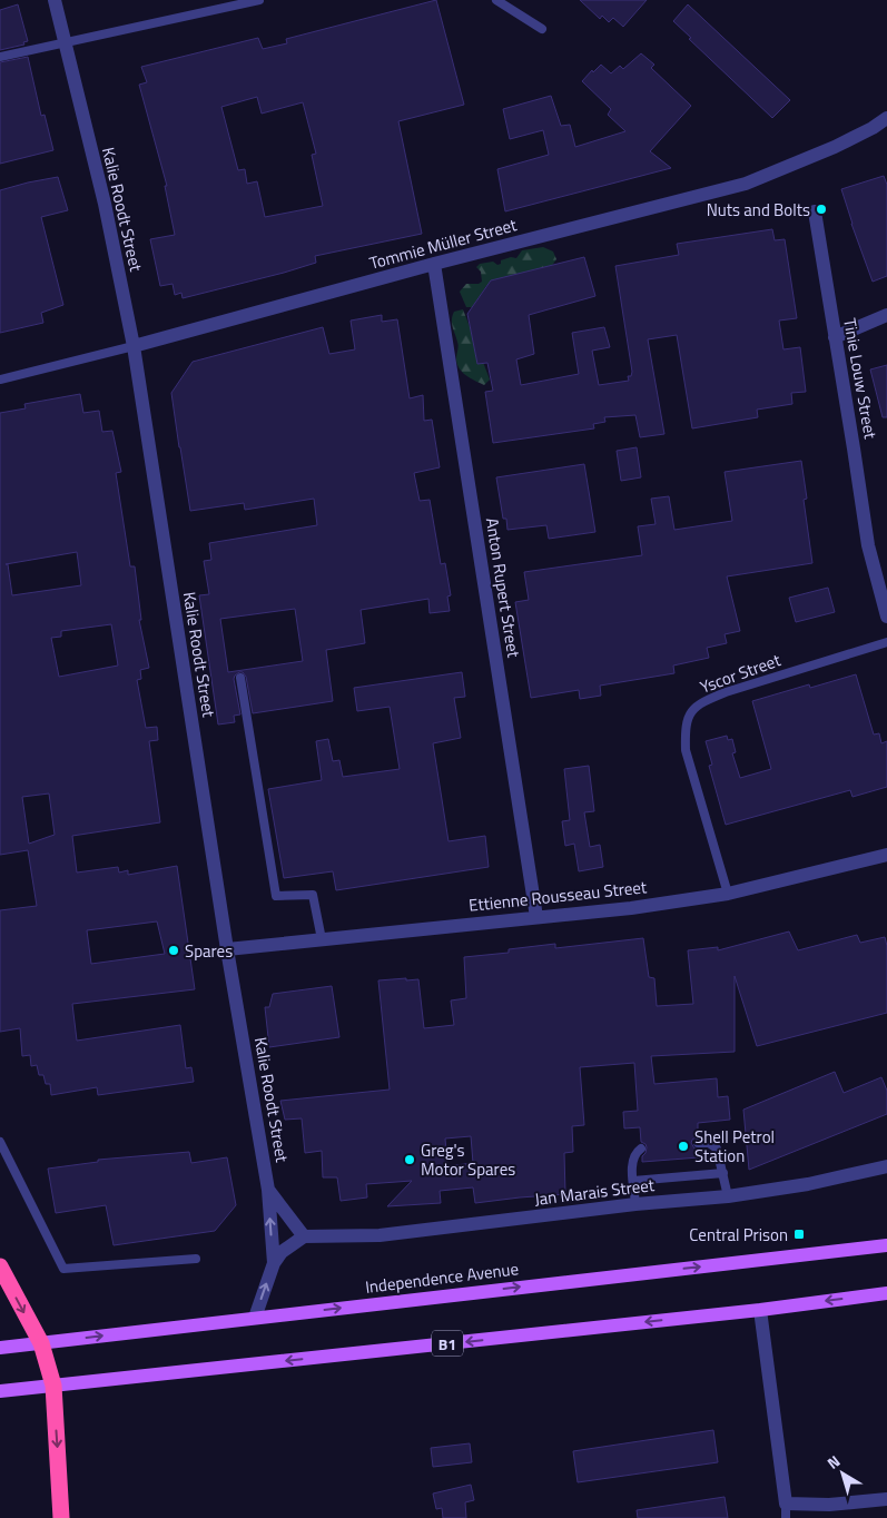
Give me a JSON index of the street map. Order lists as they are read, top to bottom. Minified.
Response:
{"streets":{"main road":["Independence Avenue","B1"],"street":["Kalie Roodt Street","Tommie Müller Street","Tinie Louw Street","Anton Rupert Street","Ettienne Rousseau Street","Jan Marais Street"],"lane":["Yscor Street"]},"crossings":[["Kalie Roodt Street","Tommie Müller Street"],["Kalie Roodt Street","Ettienne Rousseau Street"],["Kalie Roodt Street","Independence Avenue"],["Tommie Müller Street","Anton Rupert Street"],["Anton Rupert Street","Ettienne Rousseau Street"],["Yscor Street","Ettienne Rousseau Street"]],"places":{"other":["Nuts and Bolts","Spares","Shell Petrol Station","Greg's Motor Spares"],"transit":["Central Prison"]},"north":"top left"}
